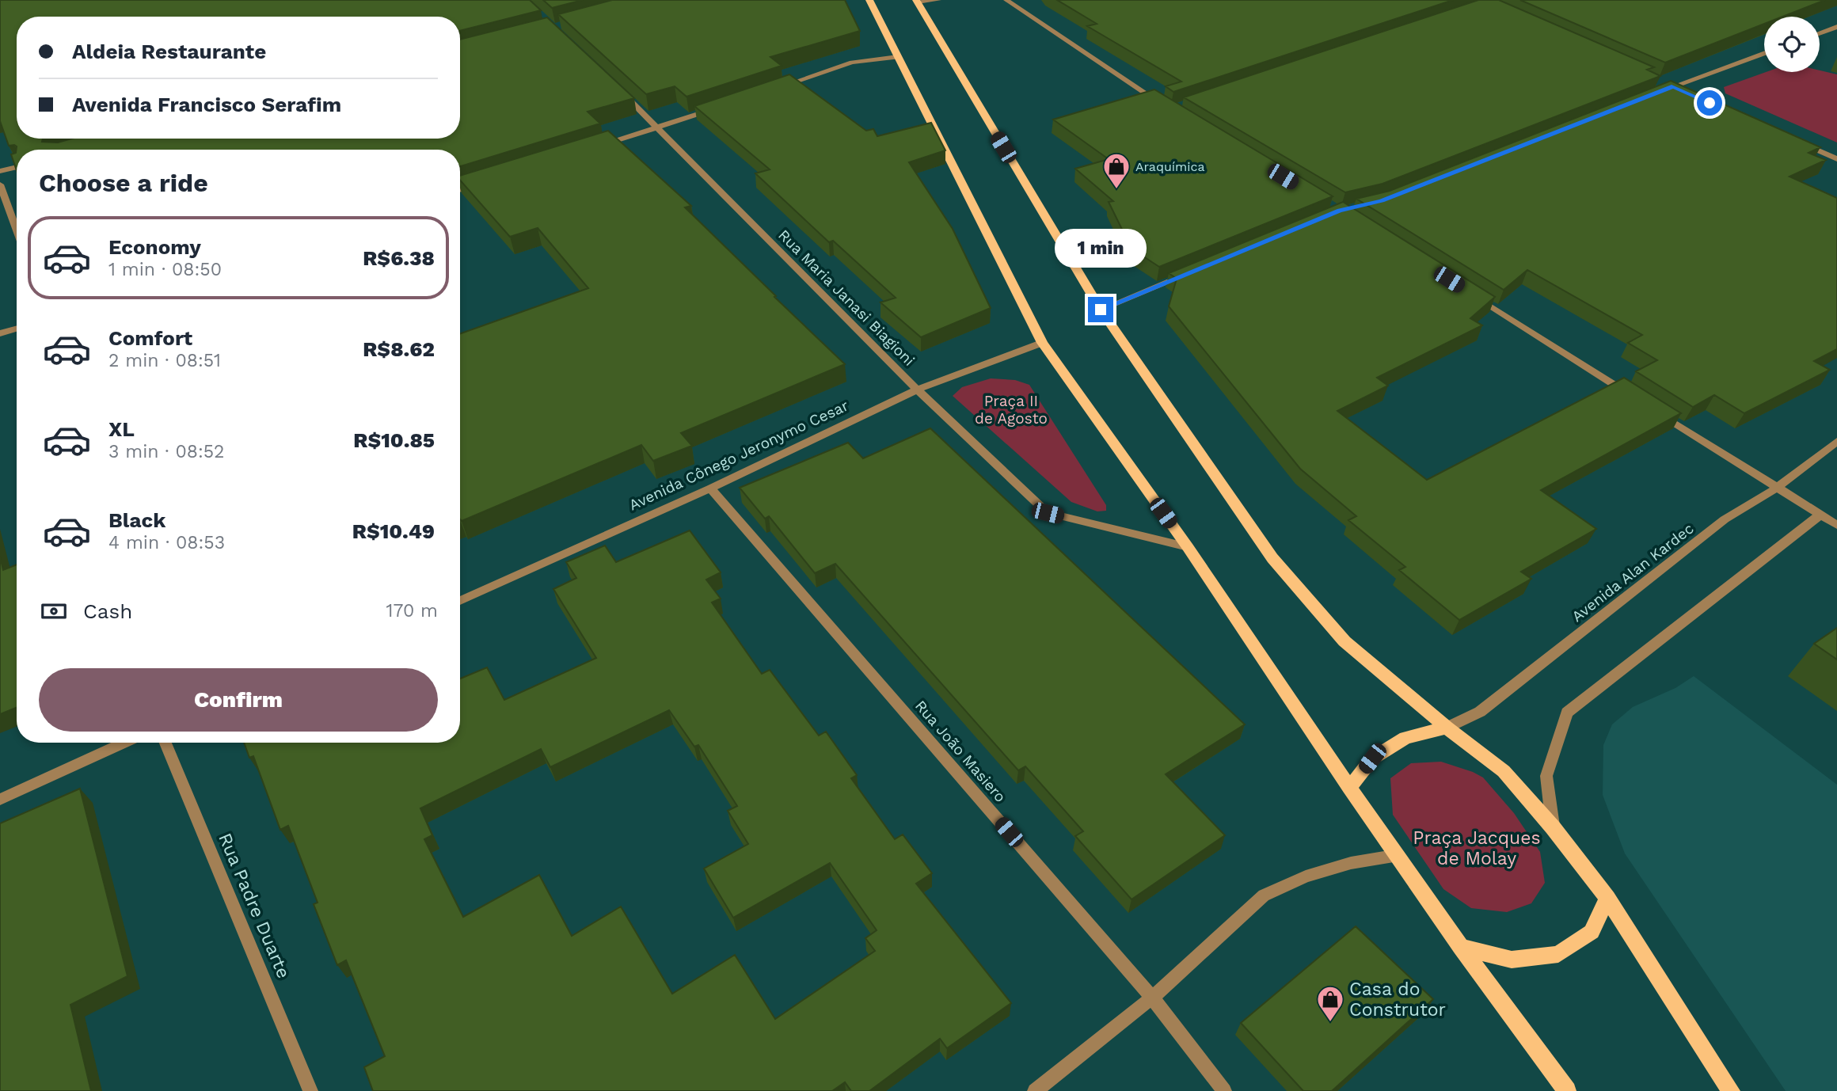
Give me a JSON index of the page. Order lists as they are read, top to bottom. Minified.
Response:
{"streets":{"street":["Rua Maria Janasi Biagioni","Avenida Cônego Jeronymo Cesar","Avenida Alan Kardec","Rua João Masiero","Rua Padre Duarte"]},"crossings":[["Rua Maria Janasi Biagioni","Avenida Cônego Jeronymo Cesar"],["Avenida Cônego Jeronymo Cesar","Rua João Masiero"]],"parks":["Praça II de Agosto","Praça Jacques de Molay"],"places":{"shop":["Araquímica","Casa do Construtor"]},"page":{"banner":["Aldeia Restaurante","Avenida Francisco Serafim"],"heading":"Choose a ride","list":[{"name":"Economy","note":"1 min · 08:50","value":"R$6.38"},{"name":"Comfort","note":"2 min · 08:51","value":"R$8.62"},{"name":"XL","note":"3 min · 08:52","value":"R$10.85"},{"name":"Black","note":"4 min · 08:53","value":"R$10.49"}],"bubble":"1 min","pay":["Cash","170 m"],"buttons":"Confirm"}}
